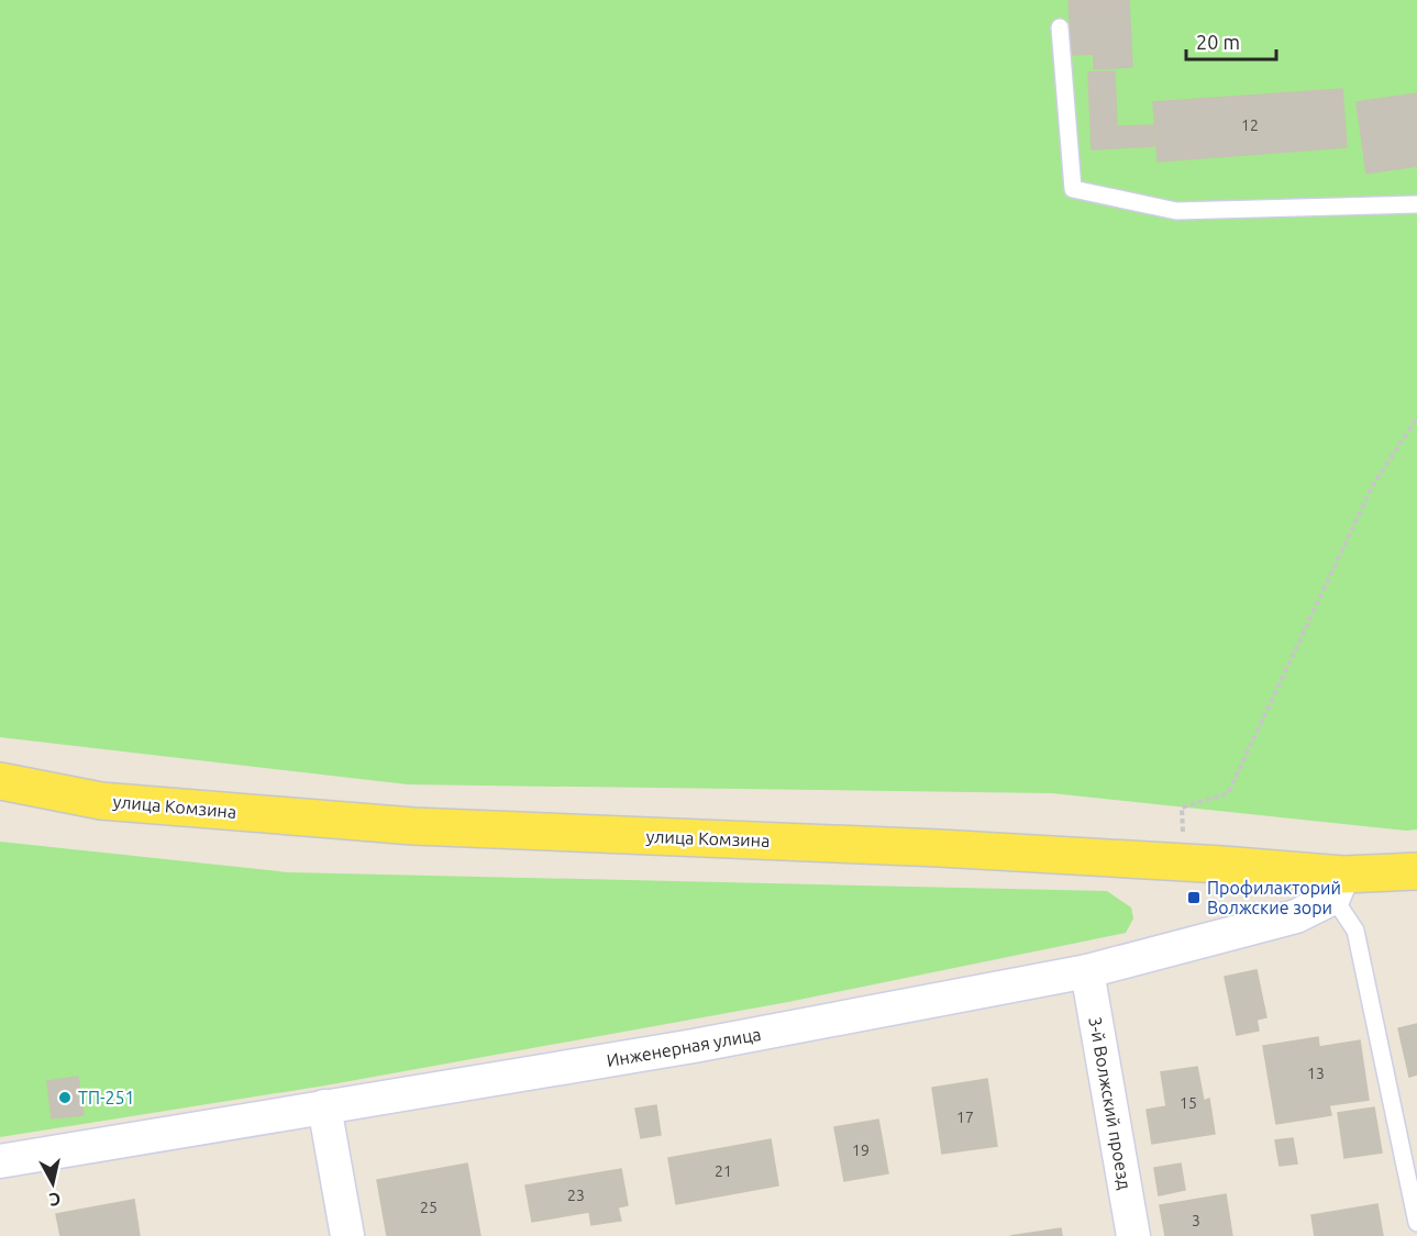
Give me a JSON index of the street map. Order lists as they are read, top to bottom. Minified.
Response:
{"streets":{"main road":["улица Комзина"],"street":["Инженерная улица","3-й Волжский проезд"]},"crossings":[["улица Комзина","Инженерная улица"],["Инженерная улица","3-й Волжский проезд"]],"places":{"transit":["Профилакторий Волжские зори"],"other":["ТП-251"]},"house_numbers":["12","13","15","17","19","21","23","25","3"],"scale_bar":"20 m","north":"bottom"}
